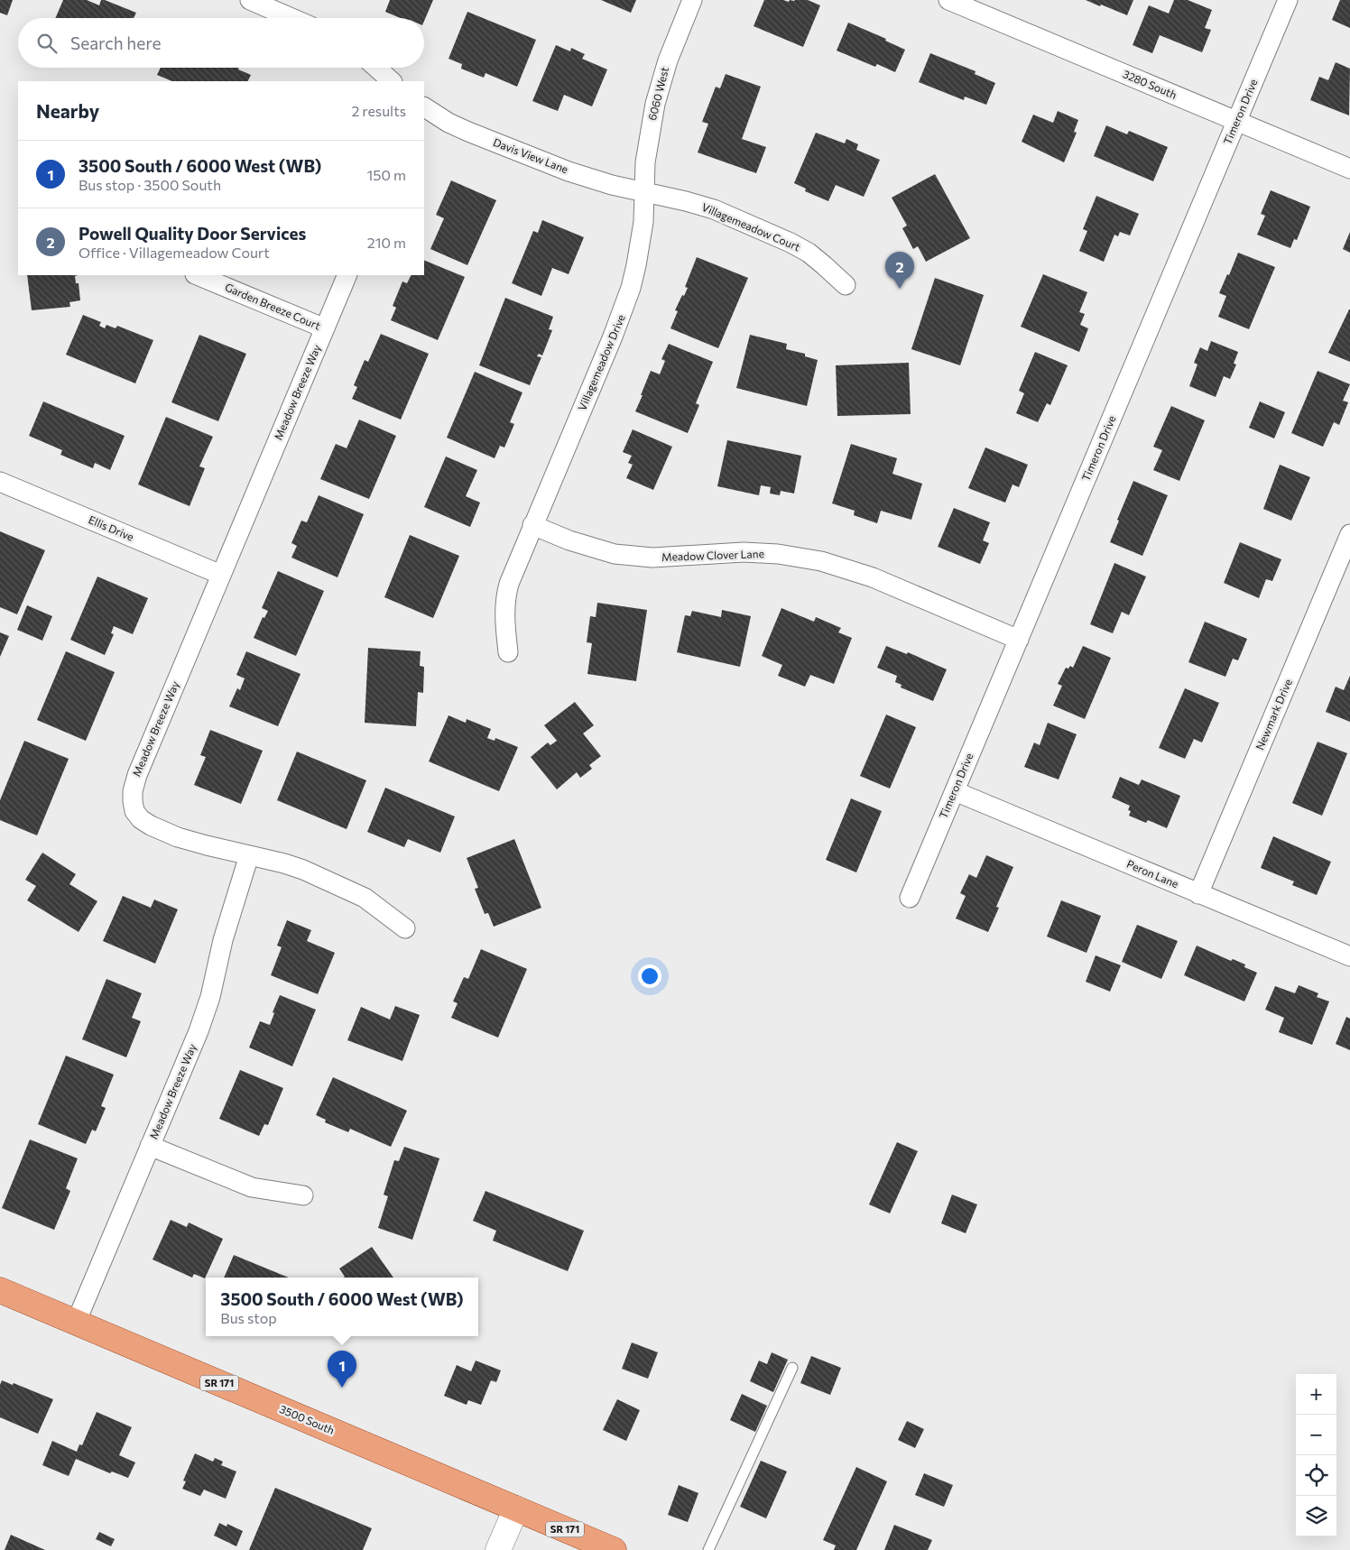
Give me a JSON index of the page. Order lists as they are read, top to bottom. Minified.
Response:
{"streets":{"main road":["SR 171","3500 South"],"street":["3280 South","6060 West","Timeron Drive","Davis View Lane","Villagemeadow Court","Garden Breeze Court","Villagemeadow Drive","Meadow Breeze Way","Ellis Drive","Meadow Clover Lane","Newmark Drive","Peron Lane"]},"crossings":[["3280 South","Timeron Drive"],["6060 West","Davis View Lane"],["6060 West","Villagemeadow Court"],["6060 West","Villagemeadow Drive"],["Timeron Drive","Meadow Clover Lane"],["Timeron Drive","Peron Lane"],["Davis View Lane","Villagemeadow Court"],["Davis View Lane","Villagemeadow Drive"],["Villagemeadow Court","Villagemeadow Drive"],["Garden Breeze Court","Meadow Breeze Way"],["Villagemeadow Drive","Meadow Clover Lane"],["Meadow Breeze Way","Ellis Drive"],["Meadow Breeze Way","3500 South"],["Newmark Drive","Peron Lane"]],"page":{"search":"Search here","heading":["Nearby","2 results"],"list":[{"mark":"1","name":"3500 South / 6000 West (WB)","note":"Bus stop · 3500 South","value":"150 m"},{"mark":"2","name":"Powell Quality Door Services","note":"Office · Villagemeadow Court","value":"210 m"}],"pins":["2","1"],"popup":["3500 South / 6000 West (WB)","Bus stop"],"map_buttons":["+","−"]}}
